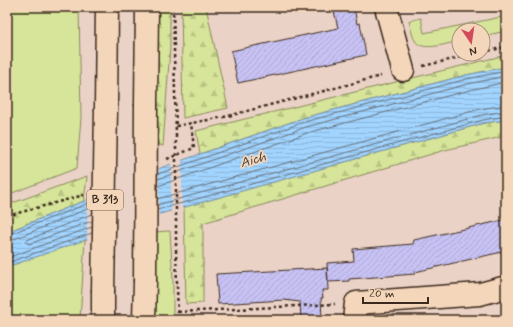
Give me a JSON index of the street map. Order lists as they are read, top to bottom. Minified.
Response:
{"streets":{"main road":["B 313"]},"water":["Aich"],"scale_bar":"20 m","north":"bottom"}
